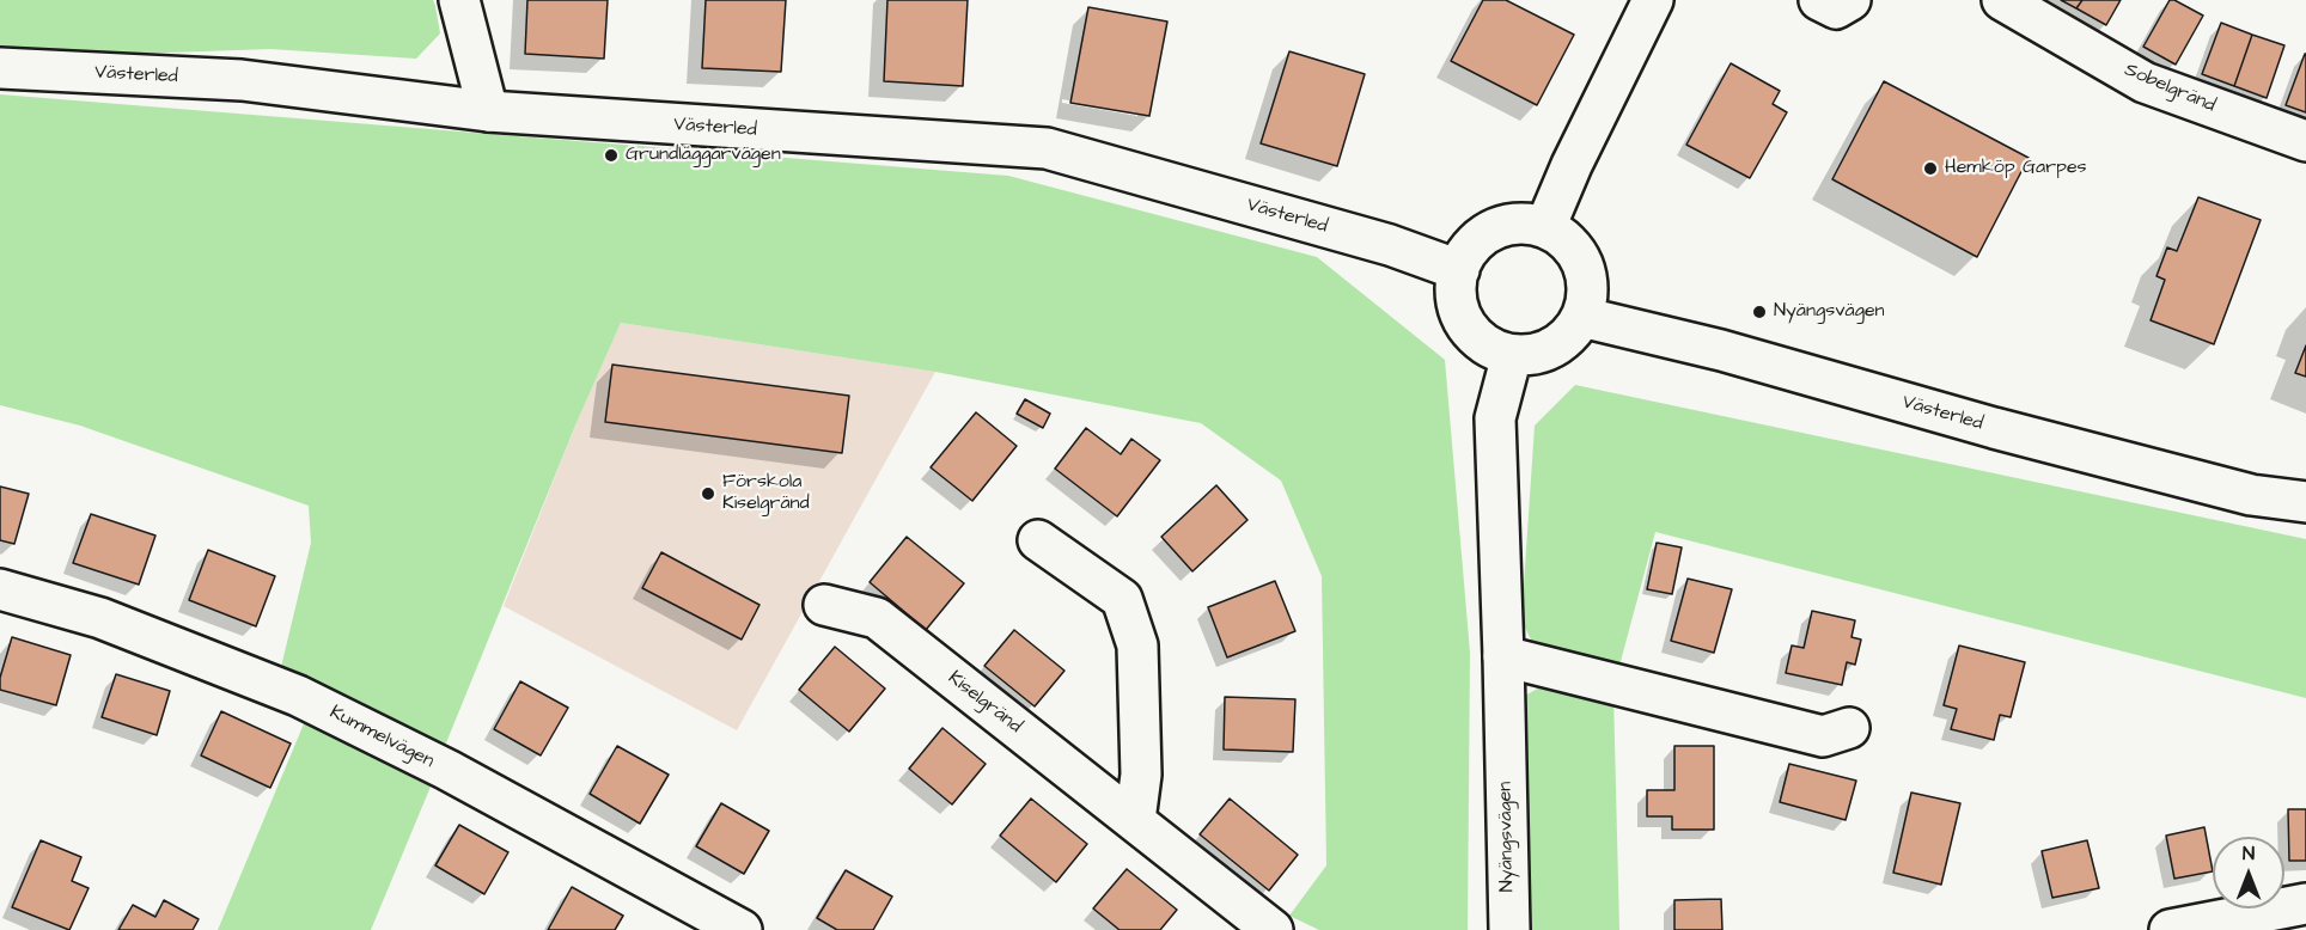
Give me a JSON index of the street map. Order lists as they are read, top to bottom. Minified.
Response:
{"streets":{"street":["Västerled","Sobelgränd","Kiselgränd","Kummelvägen","Nyängsvägen"]},"crossings":[["Västerled","Nyängsvägen"]],"places":["Grundläggarvägen","Hemköp Garpes","Nyängsvägen","Förskola Kiselgränd"],"north":"top"}
